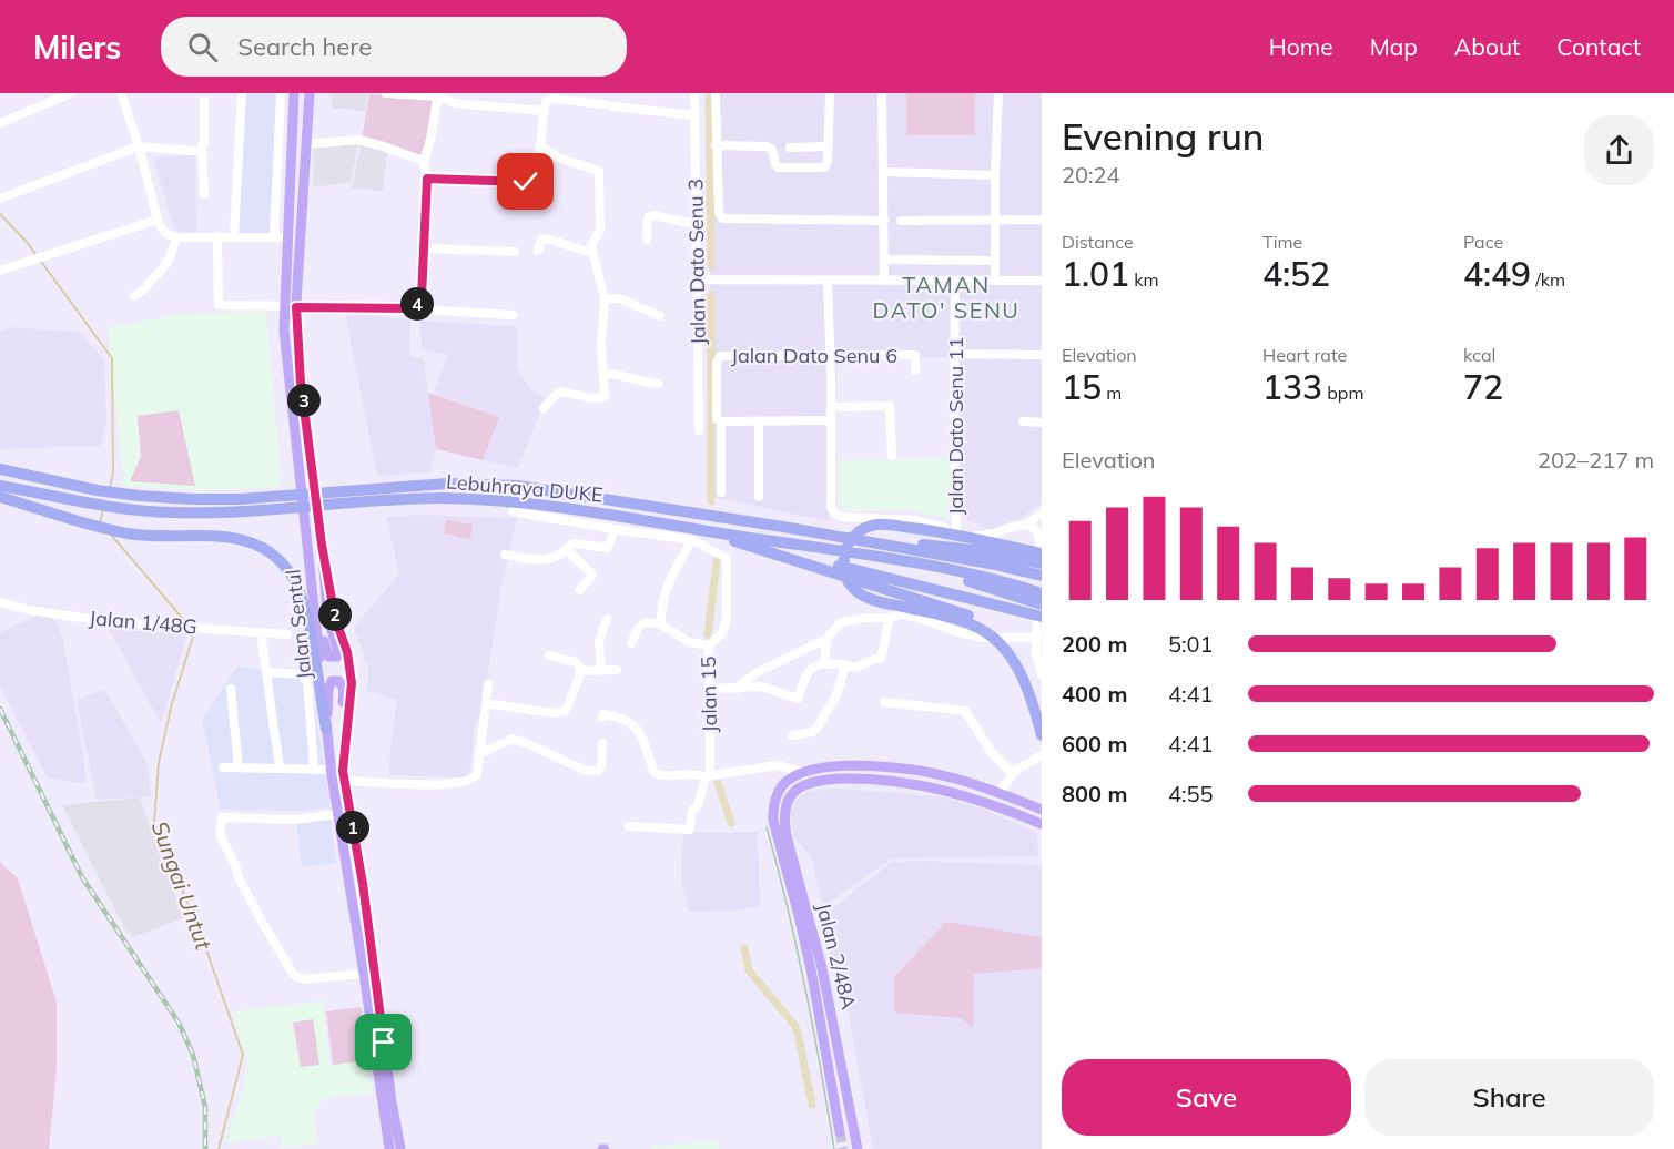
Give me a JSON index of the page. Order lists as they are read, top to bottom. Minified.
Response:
{"streets":{"highway":["Lebuhraya DUKE"],"main road":["Jalan Sentul","Jalan 2/48A"],"street":["Jalan Dato Senu 3","Jalan Dato Senu 6","Jalan Dato Senu 11","Jalan 1/48G","Jalan 15"]},"crossings":[["Lebuhraya DUKE","Jalan 15"]],"districts":["TAMAN DATO' SENU"],"water":["Sungai Untut"],"page":{"header":"Milers","search":"Search here","nav":["Home","Map","About","Contact"],"heading":["Evening run","20:24"],"stats":[["Distance","1.01 km"],["Time","4:52"],["Pace","4:49 /km"],["Elevation","15 m"],["Heart rate","133 bpm"],["kcal","72"]],"pins":["4","3","2","1"],"chart":["Elevation","202–217 m"],"list":[{"name":"200 m","note":"5:01"},{"name":"400 m","note":"4:41"},{"name":"600 m","note":"4:41"},{"name":"800 m","note":"4:55"}],"buttons":["Save","Share"]}}
